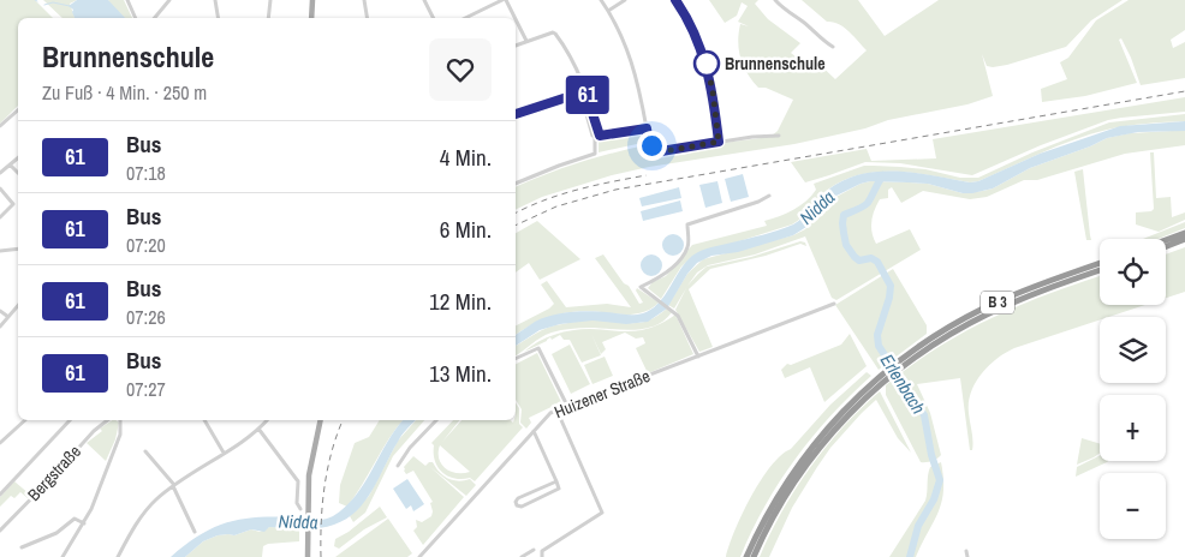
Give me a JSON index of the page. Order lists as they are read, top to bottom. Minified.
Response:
{"streets":{"highway":["B 3"],"street":["Huizener Straße","Bergstraße"]},"water":["Nidda","Erlenbach"],"places":["Brunnenschule"],"lines":["bus line 61"],"page":{"on_map":"61","heading":["Brunnenschule","Zu Fuß · 4 Min. · 250 m"],"list":[{"mark":"61","name":"Bus","note":"07:18","value":"4 Min."},{"mark":"61","name":"Bus","note":"07:20","value":"6 Min."},{"mark":"61","name":"Bus","note":"07:26","value":"12 Min."},{"mark":"61","name":"Bus","note":"07:27","value":"13 Min."}],"map_buttons":["+","−"]}}
